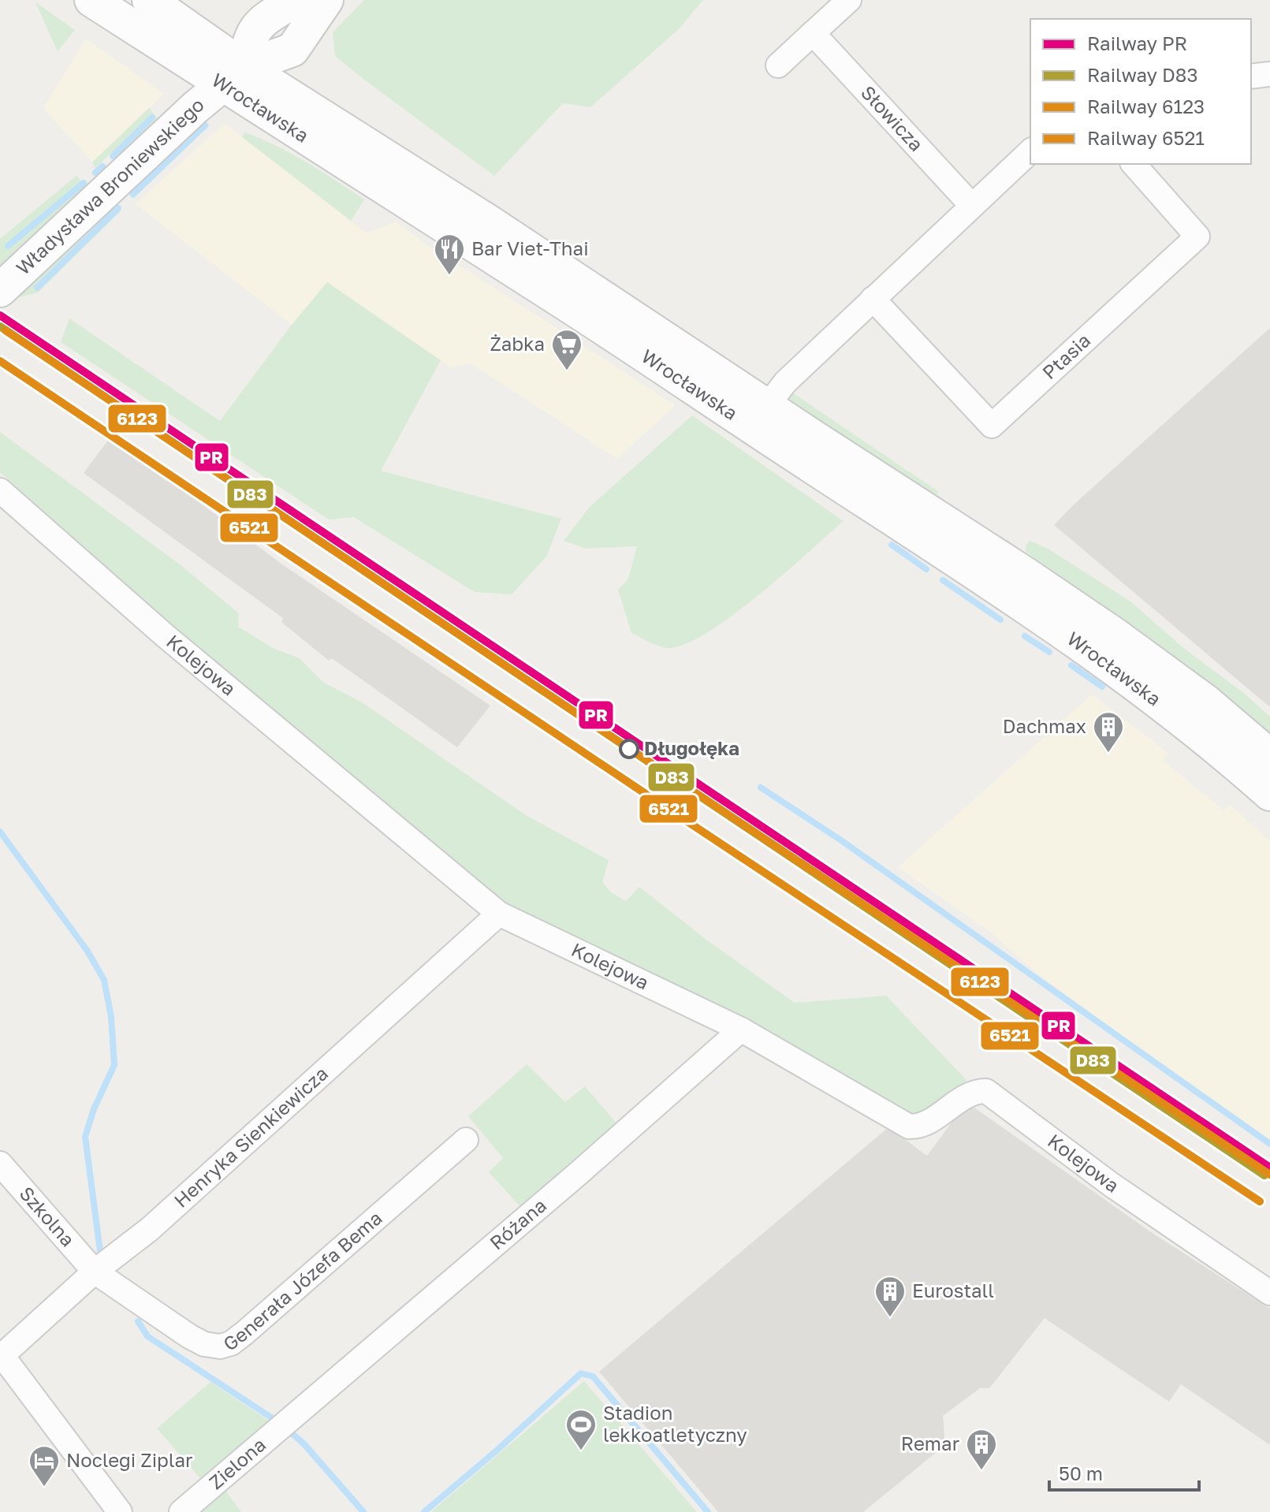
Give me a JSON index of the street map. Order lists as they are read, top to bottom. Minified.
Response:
{"streets":{"main road":["Wrocławska","Władysława Broniewskiego"],"street":["Słowicza","Ptasia","Kolejowa","Henryka Sienkiewicza","Szkolna","Różana","Generała Józefa Bema","Zielona"]},"crossings":[["Wrocławska","Władysława Broniewskiego"],["Kolejowa","Henryka Sienkiewicza"],["Kolejowa","Różana"],["Henryka Sienkiewicza","Szkolna"],["Henryka Sienkiewicza","Generała Józefa Bema"],["Szkolna","Generała Józefa Bema"],["Różana","Zielona"]],"places":{"restaurant":["Bar Viet-Thai"],"supermarket":["Żabka"],"other":["Długołęka"],"building":["Dachmax","Eurostall","Remar"],"sports":["Stadion lekkoatletyczny"],"hotel":["Noclegi Ziplar"]},"lines":["rail line PR","rail line D83","rail line 6123","rail line 6521"],"legend":["Railway PR","Railway D83","Railway 6123","Railway 6521"],"scale_bar":"50 m"}
